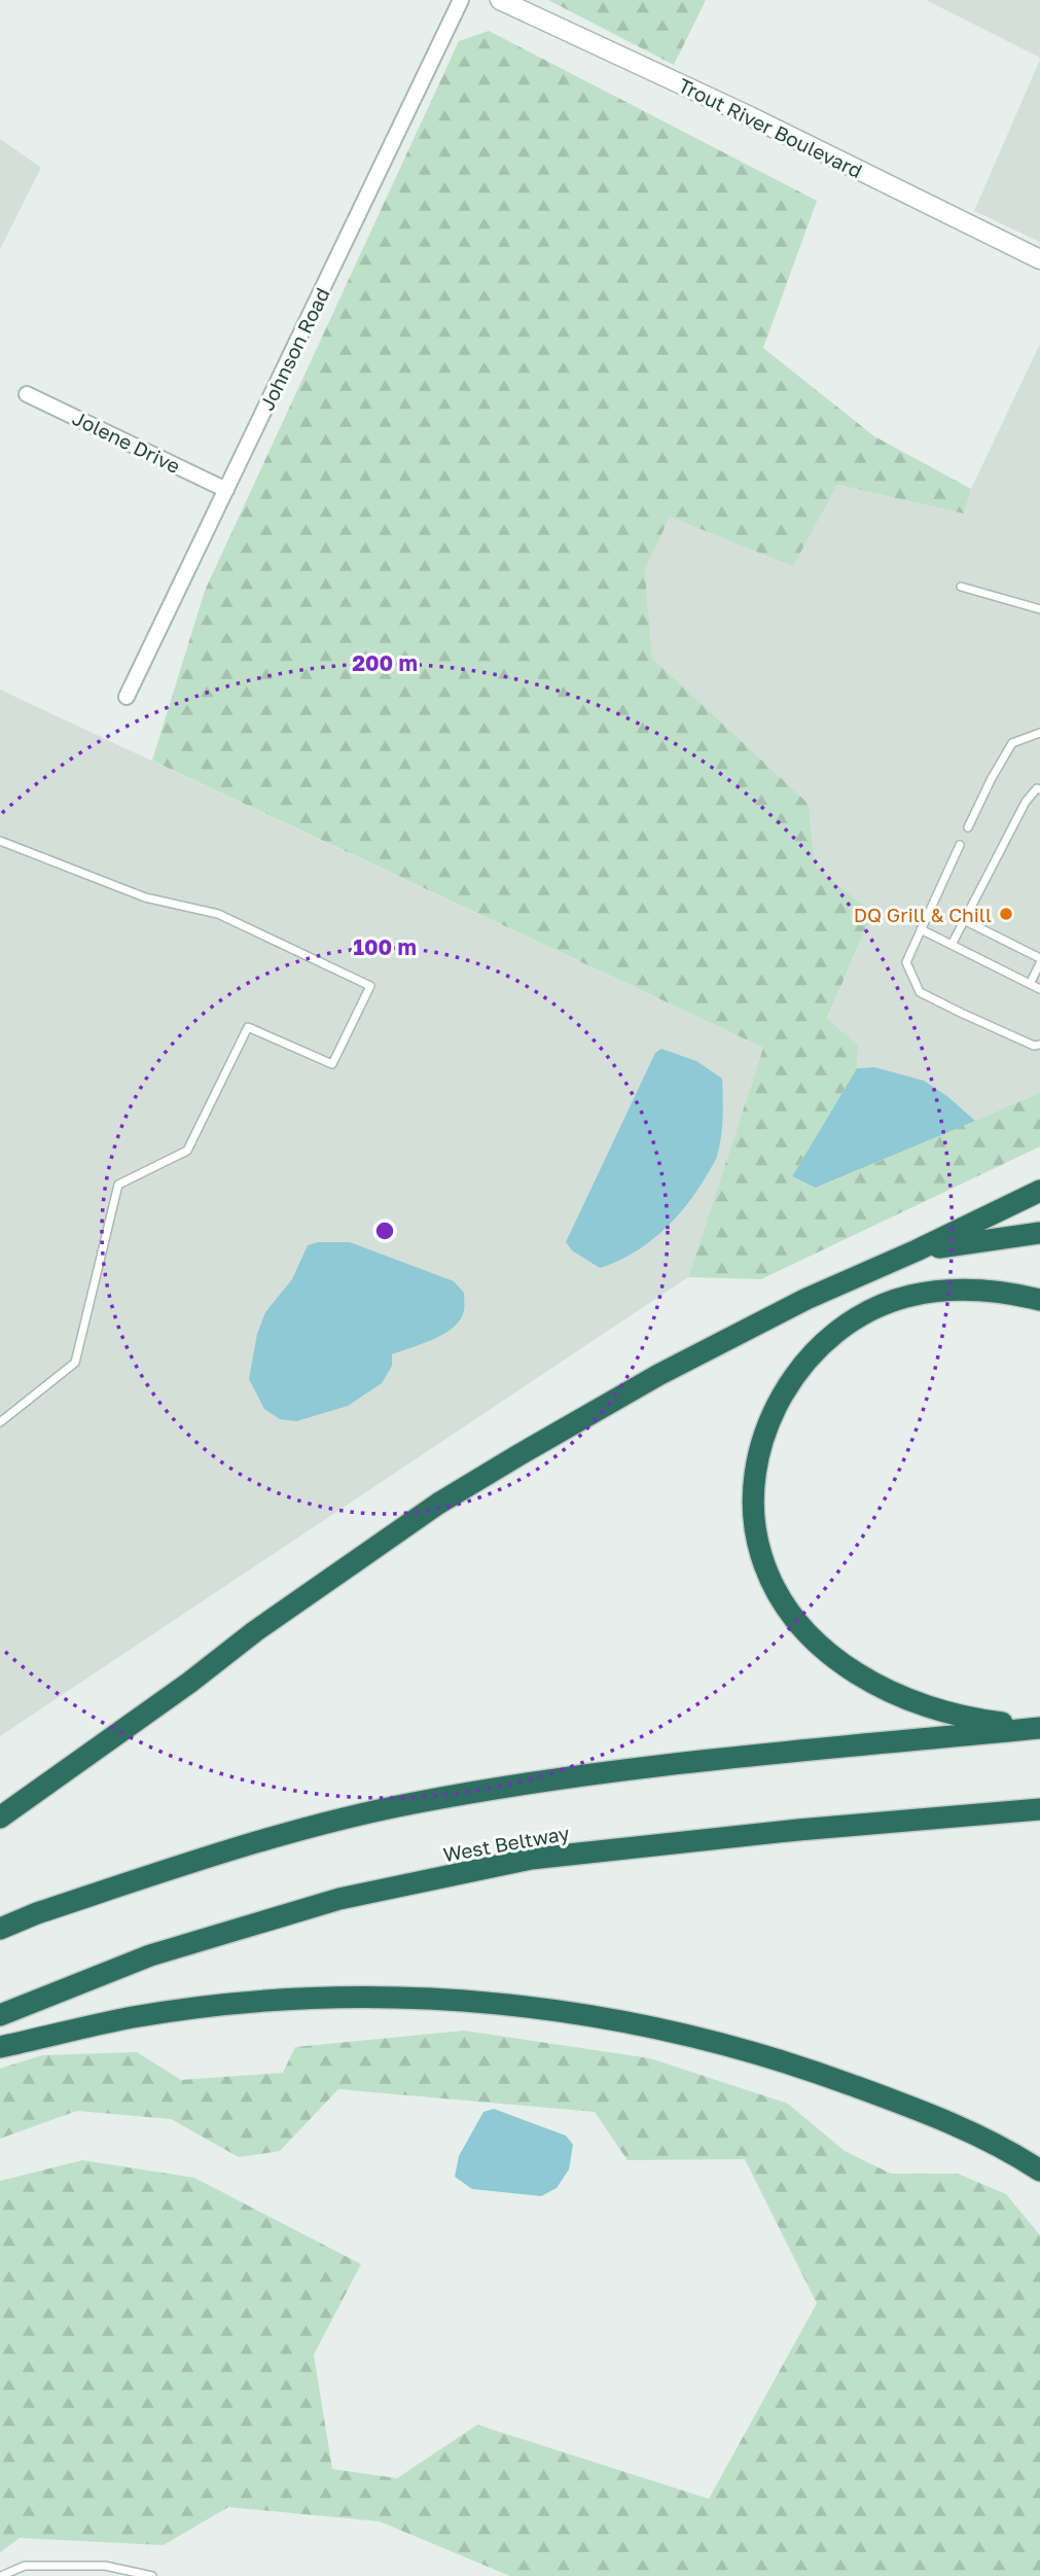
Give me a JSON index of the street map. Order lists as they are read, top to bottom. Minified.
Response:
{"streets":{"highway":["West Beltway"],"street":["Trout River Boulevard","Johnson Road","Jolene Drive"]},"crossings":[["Johnson Road","Jolene Drive"]],"places":["DQ Grill & Chill"],"rings":["200 m","100 m"]}
